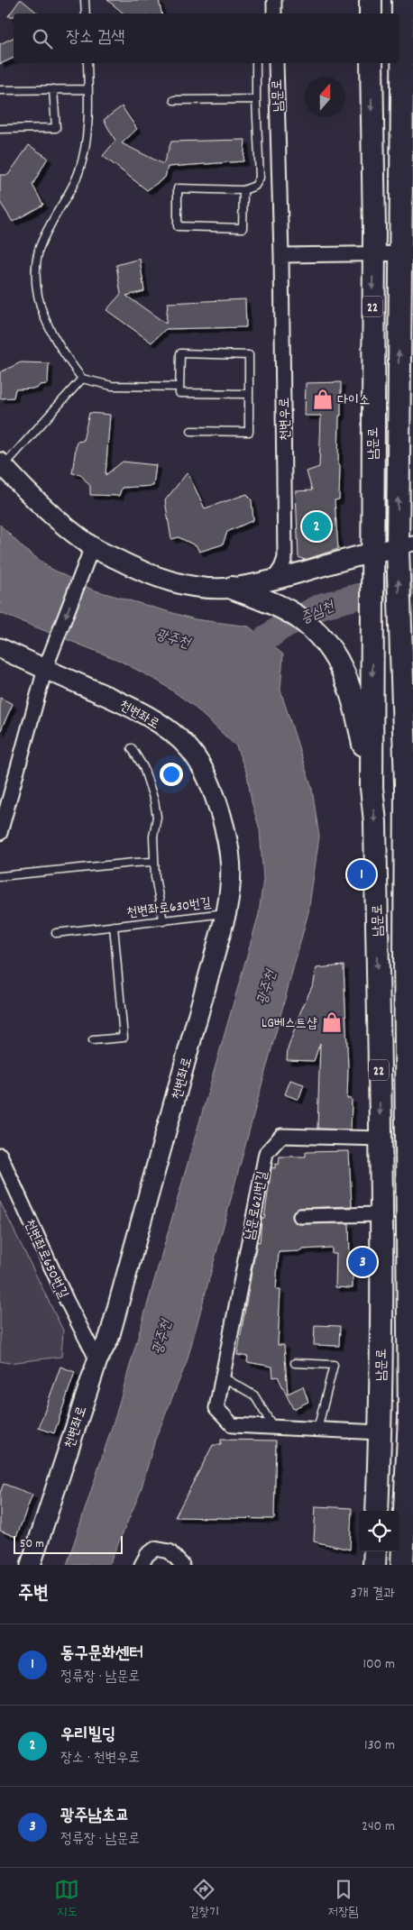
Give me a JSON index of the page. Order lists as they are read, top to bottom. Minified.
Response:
{"streets":{"main road":["남문로","22","천변좌로"],"street":["천변우로","남문로621번길","천변좌로650번길"],"lane":["천변좌로630번길"]},"crossings":[["남문로","천변우로"],["남문로","남문로621번길"],["천변좌로","천변좌로630번길"],["천변좌로","천변좌로650번길"]],"water":["증심천","광주천"],"places":{"shop":["다이소","LG베스트샵"]},"scale_bar":"50 m","north":"top","page":{"search":"장소 검색","pins":["2","1","3"],"scale":"50 m","heading":["주변","3개 결과"],"list":[{"mark":"1","name":"동구문화센터","note":"정류장 · 남문로","value":"100 m"},{"mark":"2","name":"우리빌딩","note":"장소 · 천변우로","value":"130 m"},{"mark":"3","name":"광주남초교","note":"정류장 · 남문로","value":"240 m"}],"nav":["지도","길찾기","저장됨"]}}
